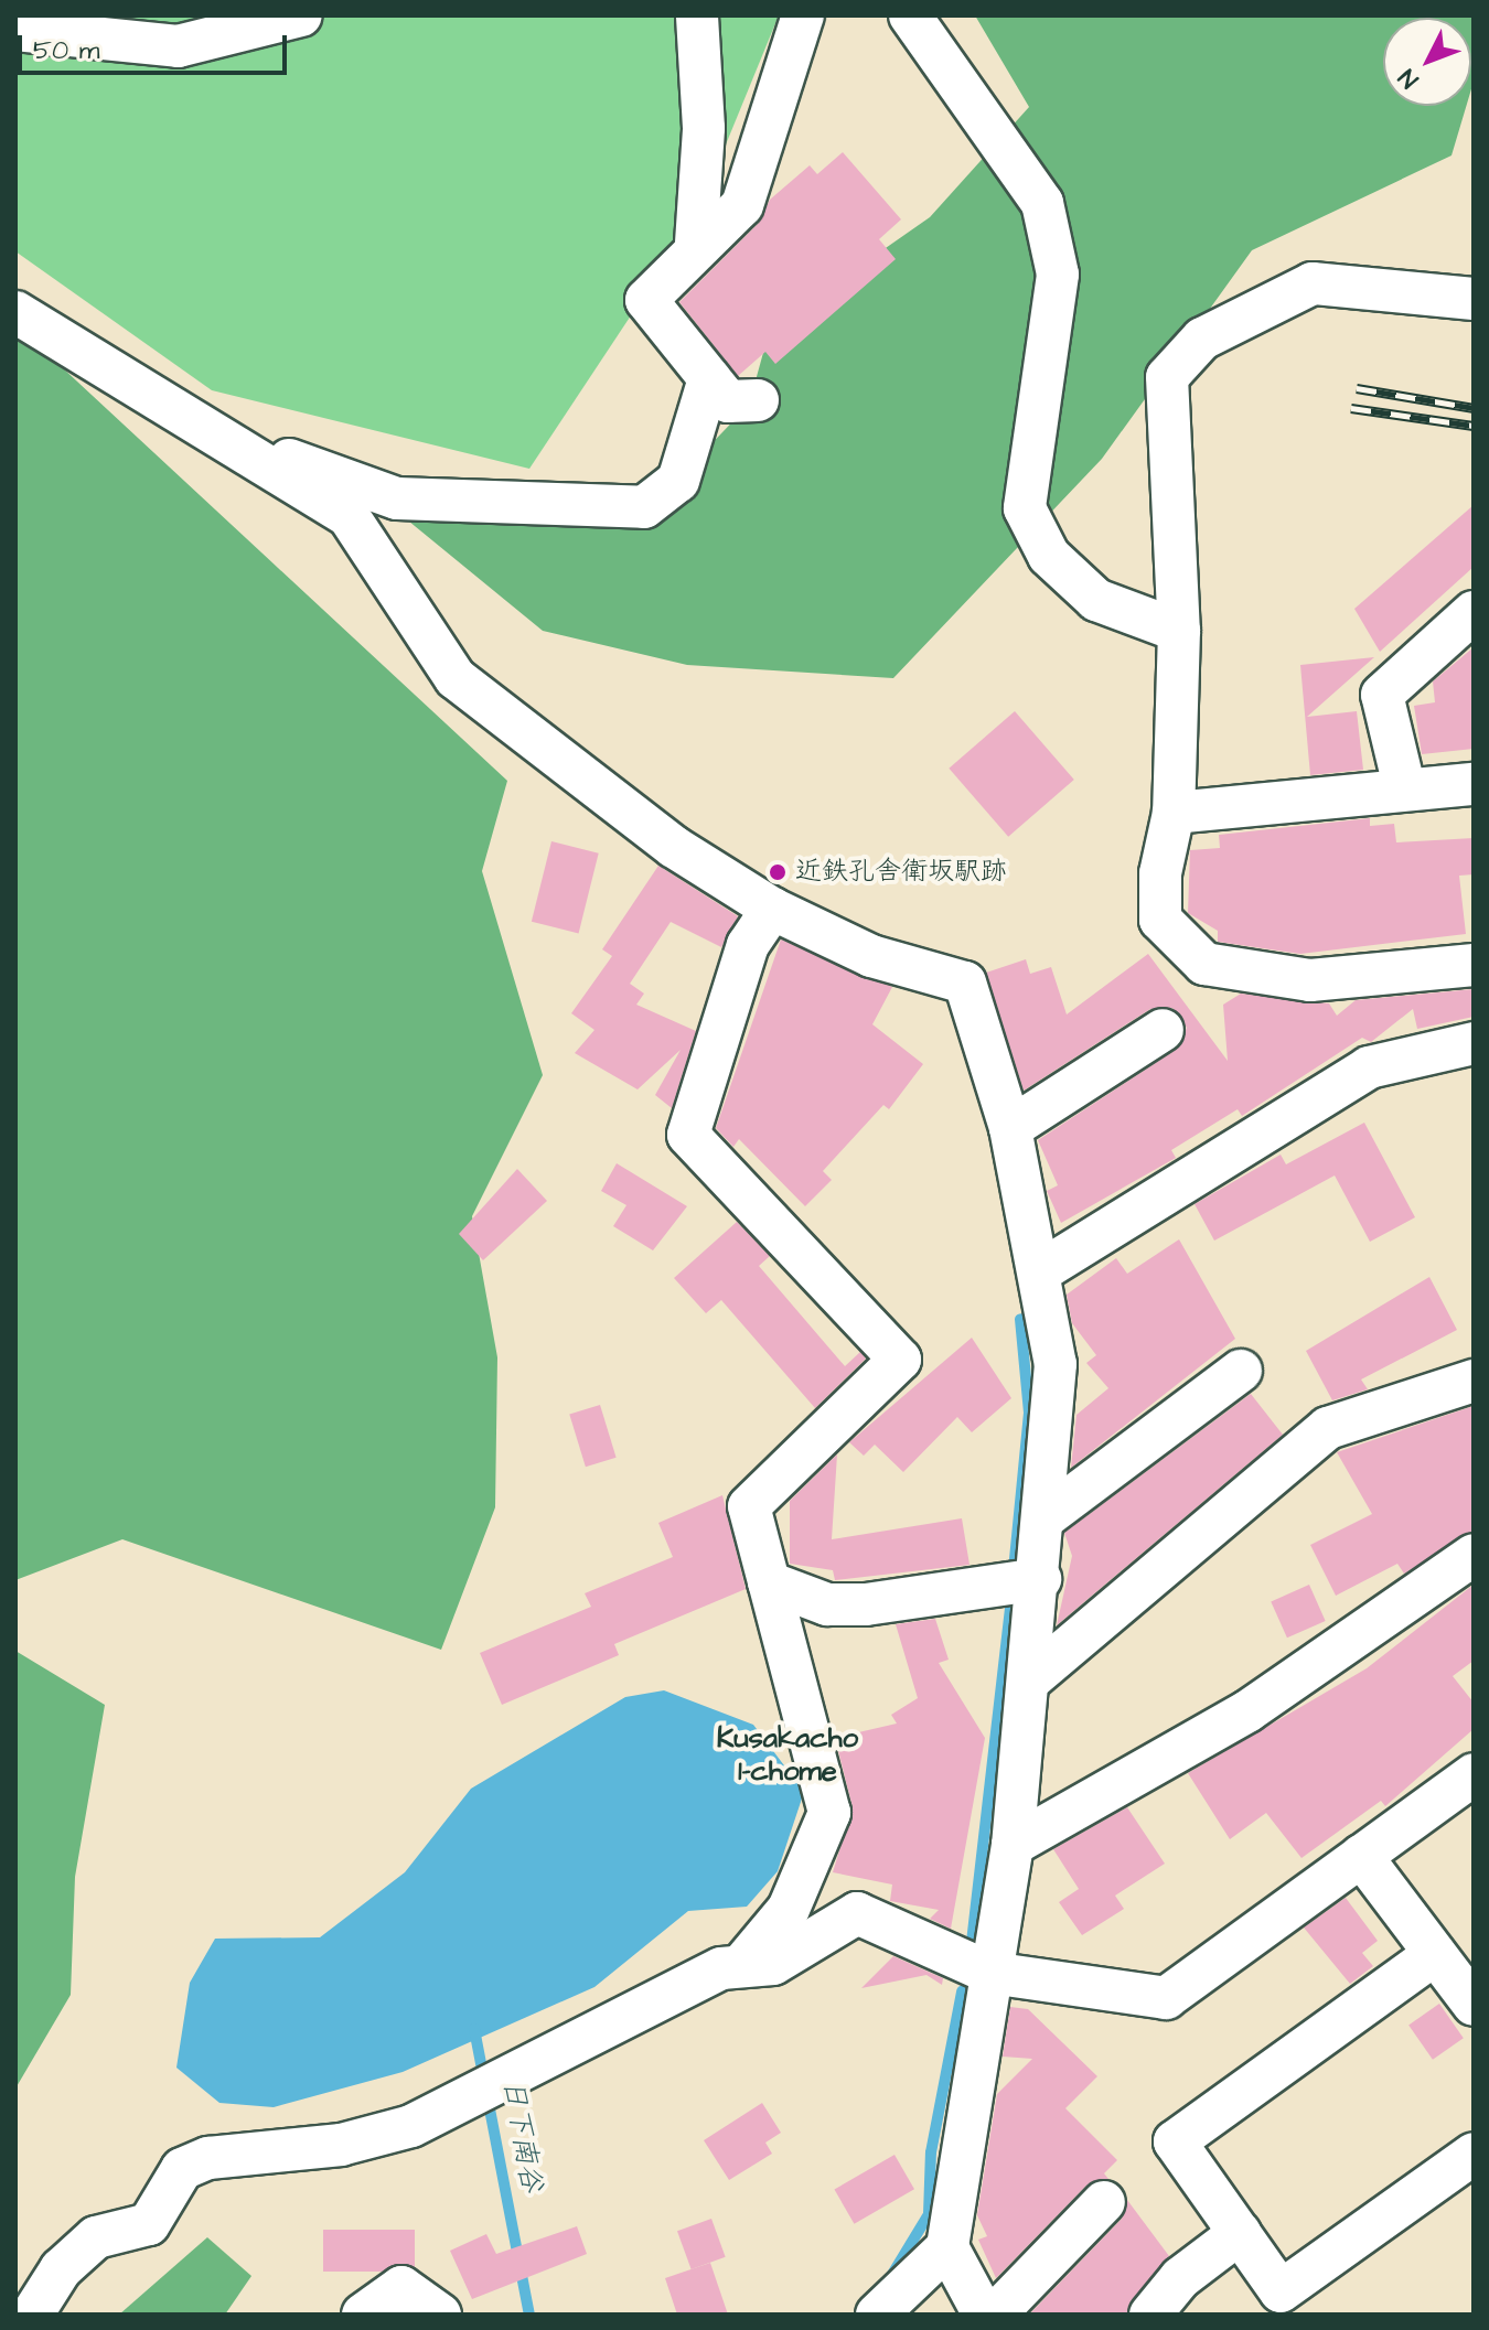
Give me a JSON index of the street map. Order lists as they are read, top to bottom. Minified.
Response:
{"districts":["Kusakacho 1-chome"],"water":["日下南谷"],"places":["近鉄孔舎衛坂駅跡"],"scale_bar":"50 m","north":"bottom left"}
